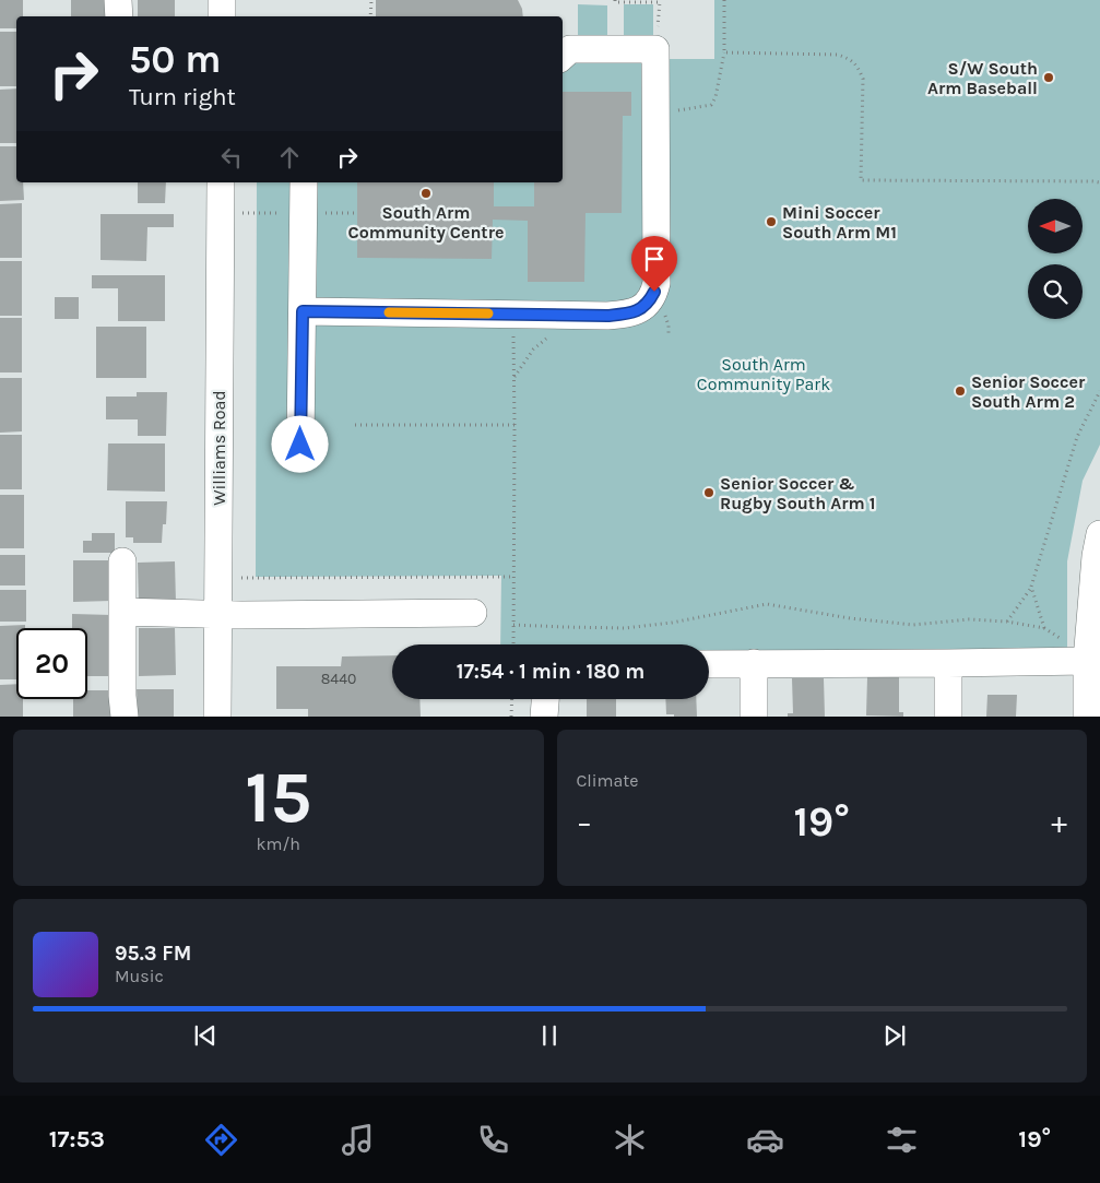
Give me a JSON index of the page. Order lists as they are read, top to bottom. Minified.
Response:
{"streets":{"street":["Williams Road"]},"parks":["South Arm Community Park"],"places":["S/W South Arm Baseball","South Arm Community Centre","Mini Soccer South Arm M1","Senior Soccer South Arm 2","Senior Soccer & Rugby South Arm 1"],"house_numbers":["8440"],"north":"left","page":{"turn":["50 m","Turn right"],"limit":"20","trip":"17:54 · 1 min · 180 m","tile":[["15","km/h"],"Climate"],"heat":["−","19°","+"],"song":["95.3 FM","Music"],"tabs":["17:53","19°"]}}
